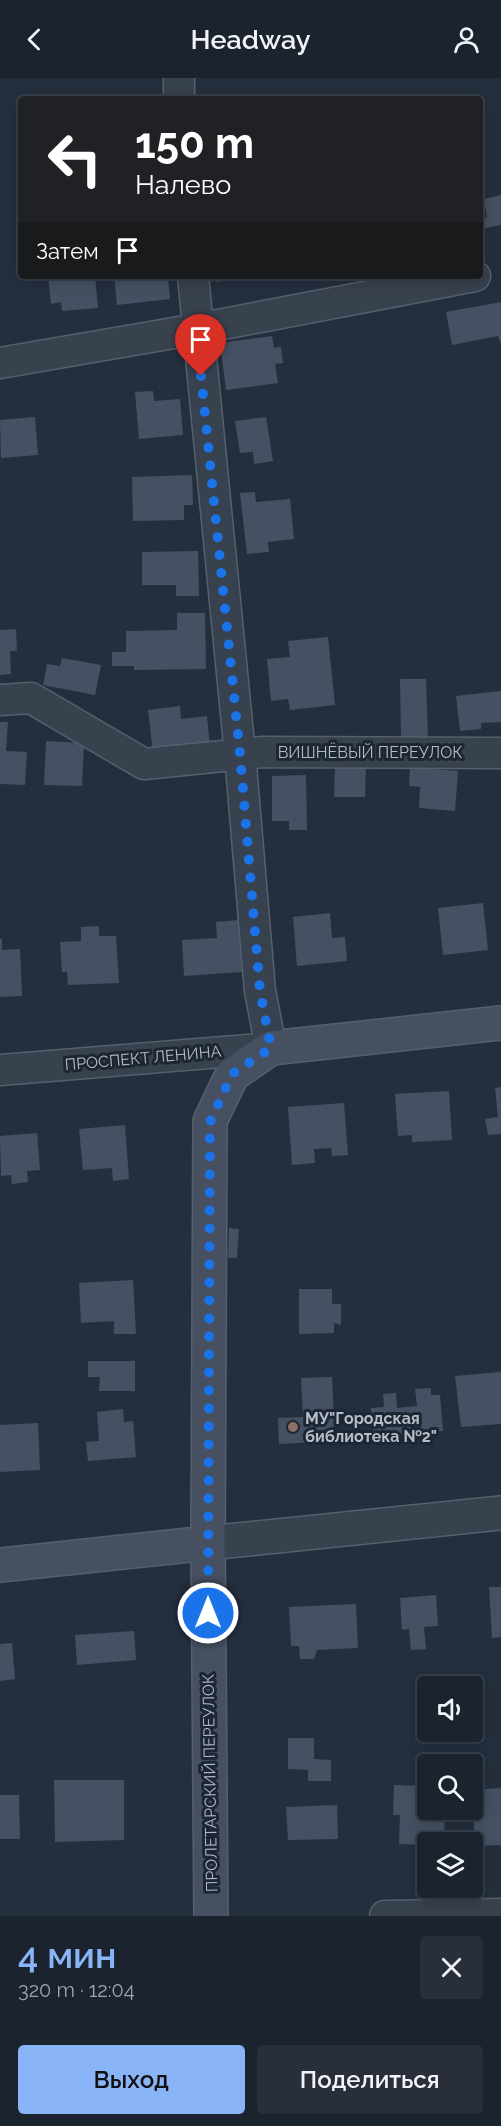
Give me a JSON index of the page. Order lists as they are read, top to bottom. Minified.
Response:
{"streets":{"main road":["ПРОСПЕКТ ЛЕНИНА","ПРОЛЕТАРСКИЙ ПЕРЕУЛОК"],"street":["ВИШНЁВЫЙ ПЕРЕУЛОК"]},"crossings":[["ПРОСПЕКТ ЛЕНИНА","ПРОЛЕТАРСКИЙ ПЕРЕУЛОК"]],"places":["МУ\"Городская библиотека №2\""],"page":{"header":"Headway","turn":["150 m","Налево"],"then":"Затем","heading":["4 мин","320 m · 12:04"],"buttons":["Выход","Поделиться"]}}
